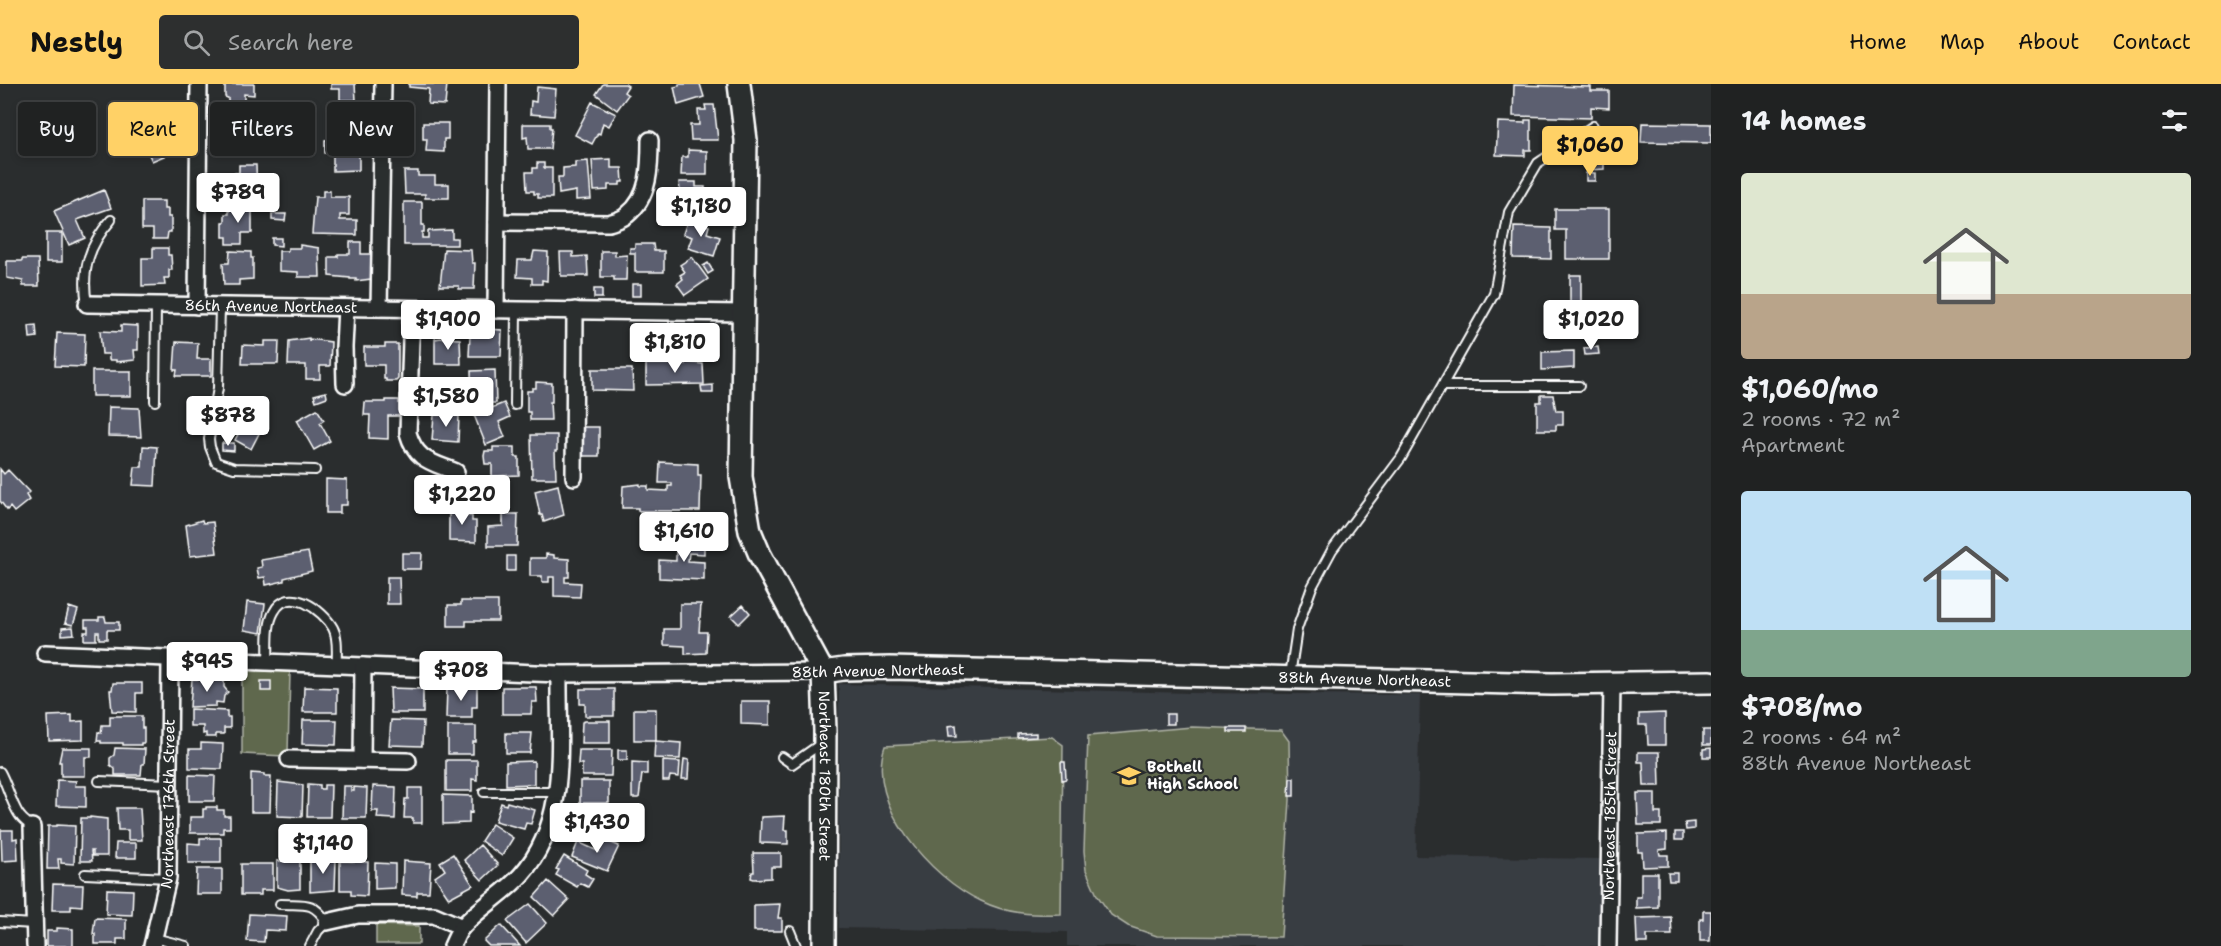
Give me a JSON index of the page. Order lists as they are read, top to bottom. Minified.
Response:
{"streets":{"street":["86th Avenue Northeast","88th Avenue Northeast","Northeast 180th Street","Northeast 176th Street","Northeast 185th Street"]},"crossings":[["86th Avenue Northeast","Northeast 180th Street"],["88th Avenue Northeast","Northeast 180th Street"],["88th Avenue Northeast","Northeast 176th Street"],["88th Avenue Northeast","Northeast 185th Street"]],"places":{"school or university":["Bothell High School"]},"page":{"header":"Nestly","search":"Search here","nav":["Home","Map","About","Contact"],"heading":"14 homes","chip":["Buy","Rent","Filters","New"],"price":["$1,060","$789","$1,180","$1,900","$1,020","$1,810","$1,580","$878","$1,220","$1,610","$945","$708","$1,430","$1,140"],"list":[{"name":"$1,060/mo","note":"2 rooms · 72 m² · Apartment"},{"name":"$708/mo","note":"2 rooms · 64 m² · 88th Avenue Northeast"}]}}
